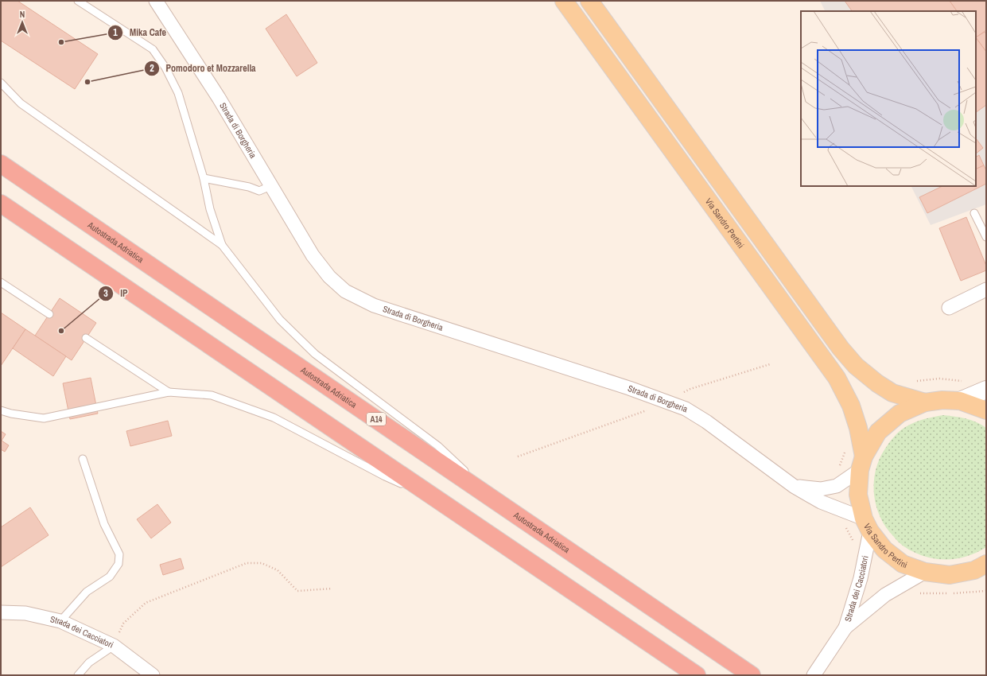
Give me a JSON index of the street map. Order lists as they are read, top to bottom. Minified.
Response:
{"streets":{"highway":["Autostrada Adriatica","A14"],"main road":["Via Sandro Pertini"],"street":["Strada di Borgheria","Strada dei Cacciatori"]},"crossings":[["Strada di Borgheria","Via Sandro Pertini"],["Strada di Borgheria","Strada dei Cacciatori"],["Via Sandro Pertini","Strada dei Cacciatori"]],"places":["Mika Cafe","Pomodoro et Mozzarella","IP"],"north":"top"}
